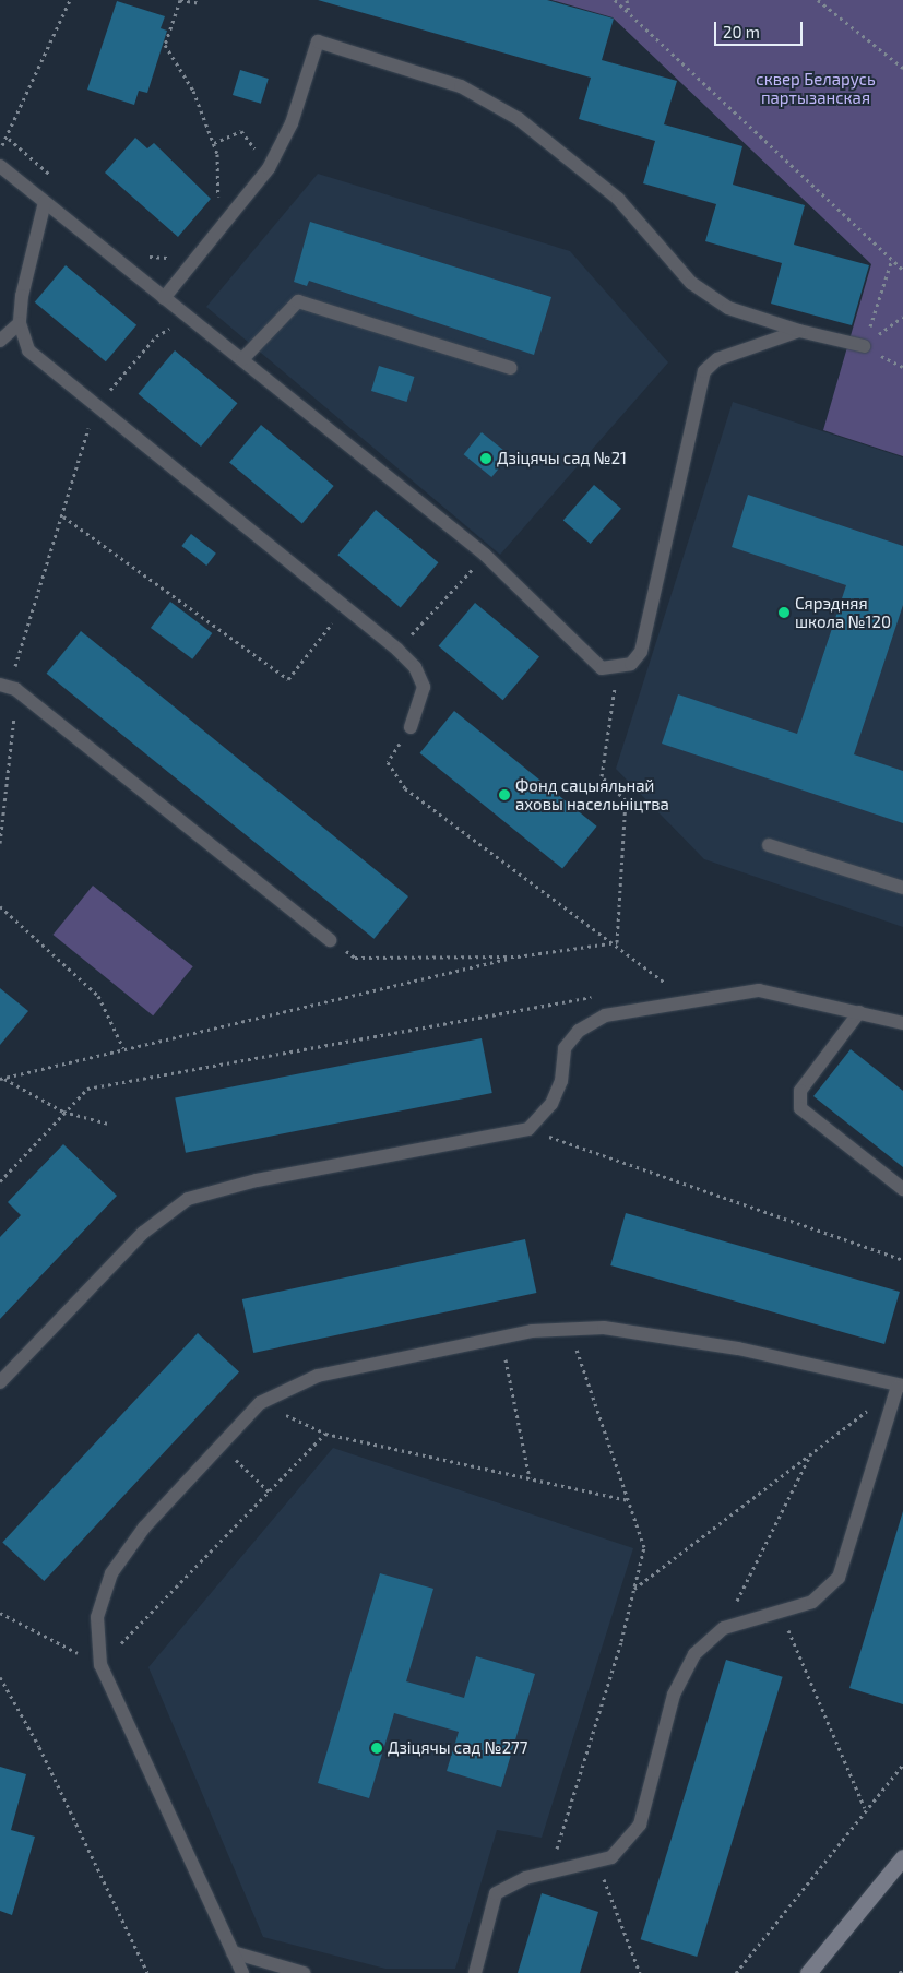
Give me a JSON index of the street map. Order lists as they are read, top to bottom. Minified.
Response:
{"parks":["сквер Беларусь партызанская"],"places":["Дзіцячы сад №21","Сярэдняя школа №120","Фонд сацыяльнай аховы насельніцтва","Дзіцячы сад №277"],"scale_bar":"20 m"}
